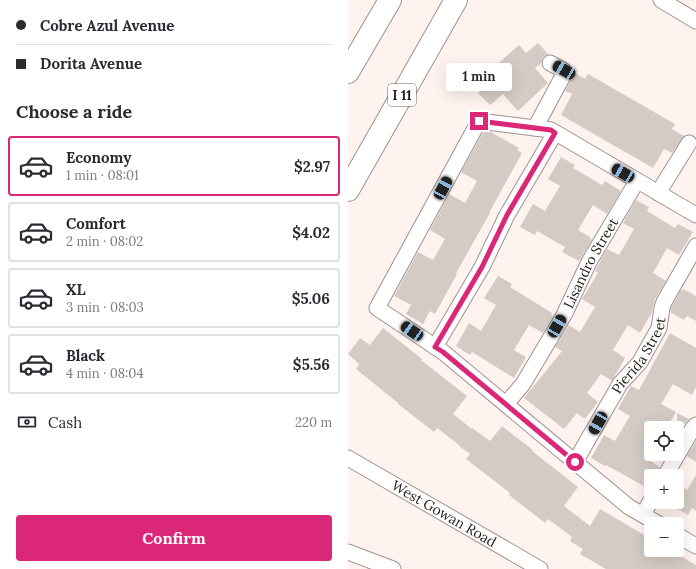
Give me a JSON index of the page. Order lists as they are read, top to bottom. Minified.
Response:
{"streets":{"highway":["I 11"],"street":["Lisandro Street","Pierida Street","West Gowan Road"]},"page":{"banner":["Cobre Azul Avenue","Dorita Avenue"],"bubble":"1 min","heading":"Choose a ride","list":[{"name":"Economy","note":"1 min · 08:01","value":"$2.97"},{"name":"Comfort","note":"2 min · 08:02","value":"$4.02"},{"name":"XL","note":"3 min · 08:03","value":"$5.06"},{"name":"Black","note":"4 min · 08:04","value":"$5.56"}],"pay":["Cash","220 m"],"map_buttons":["+","−"],"buttons":"Confirm"}}
